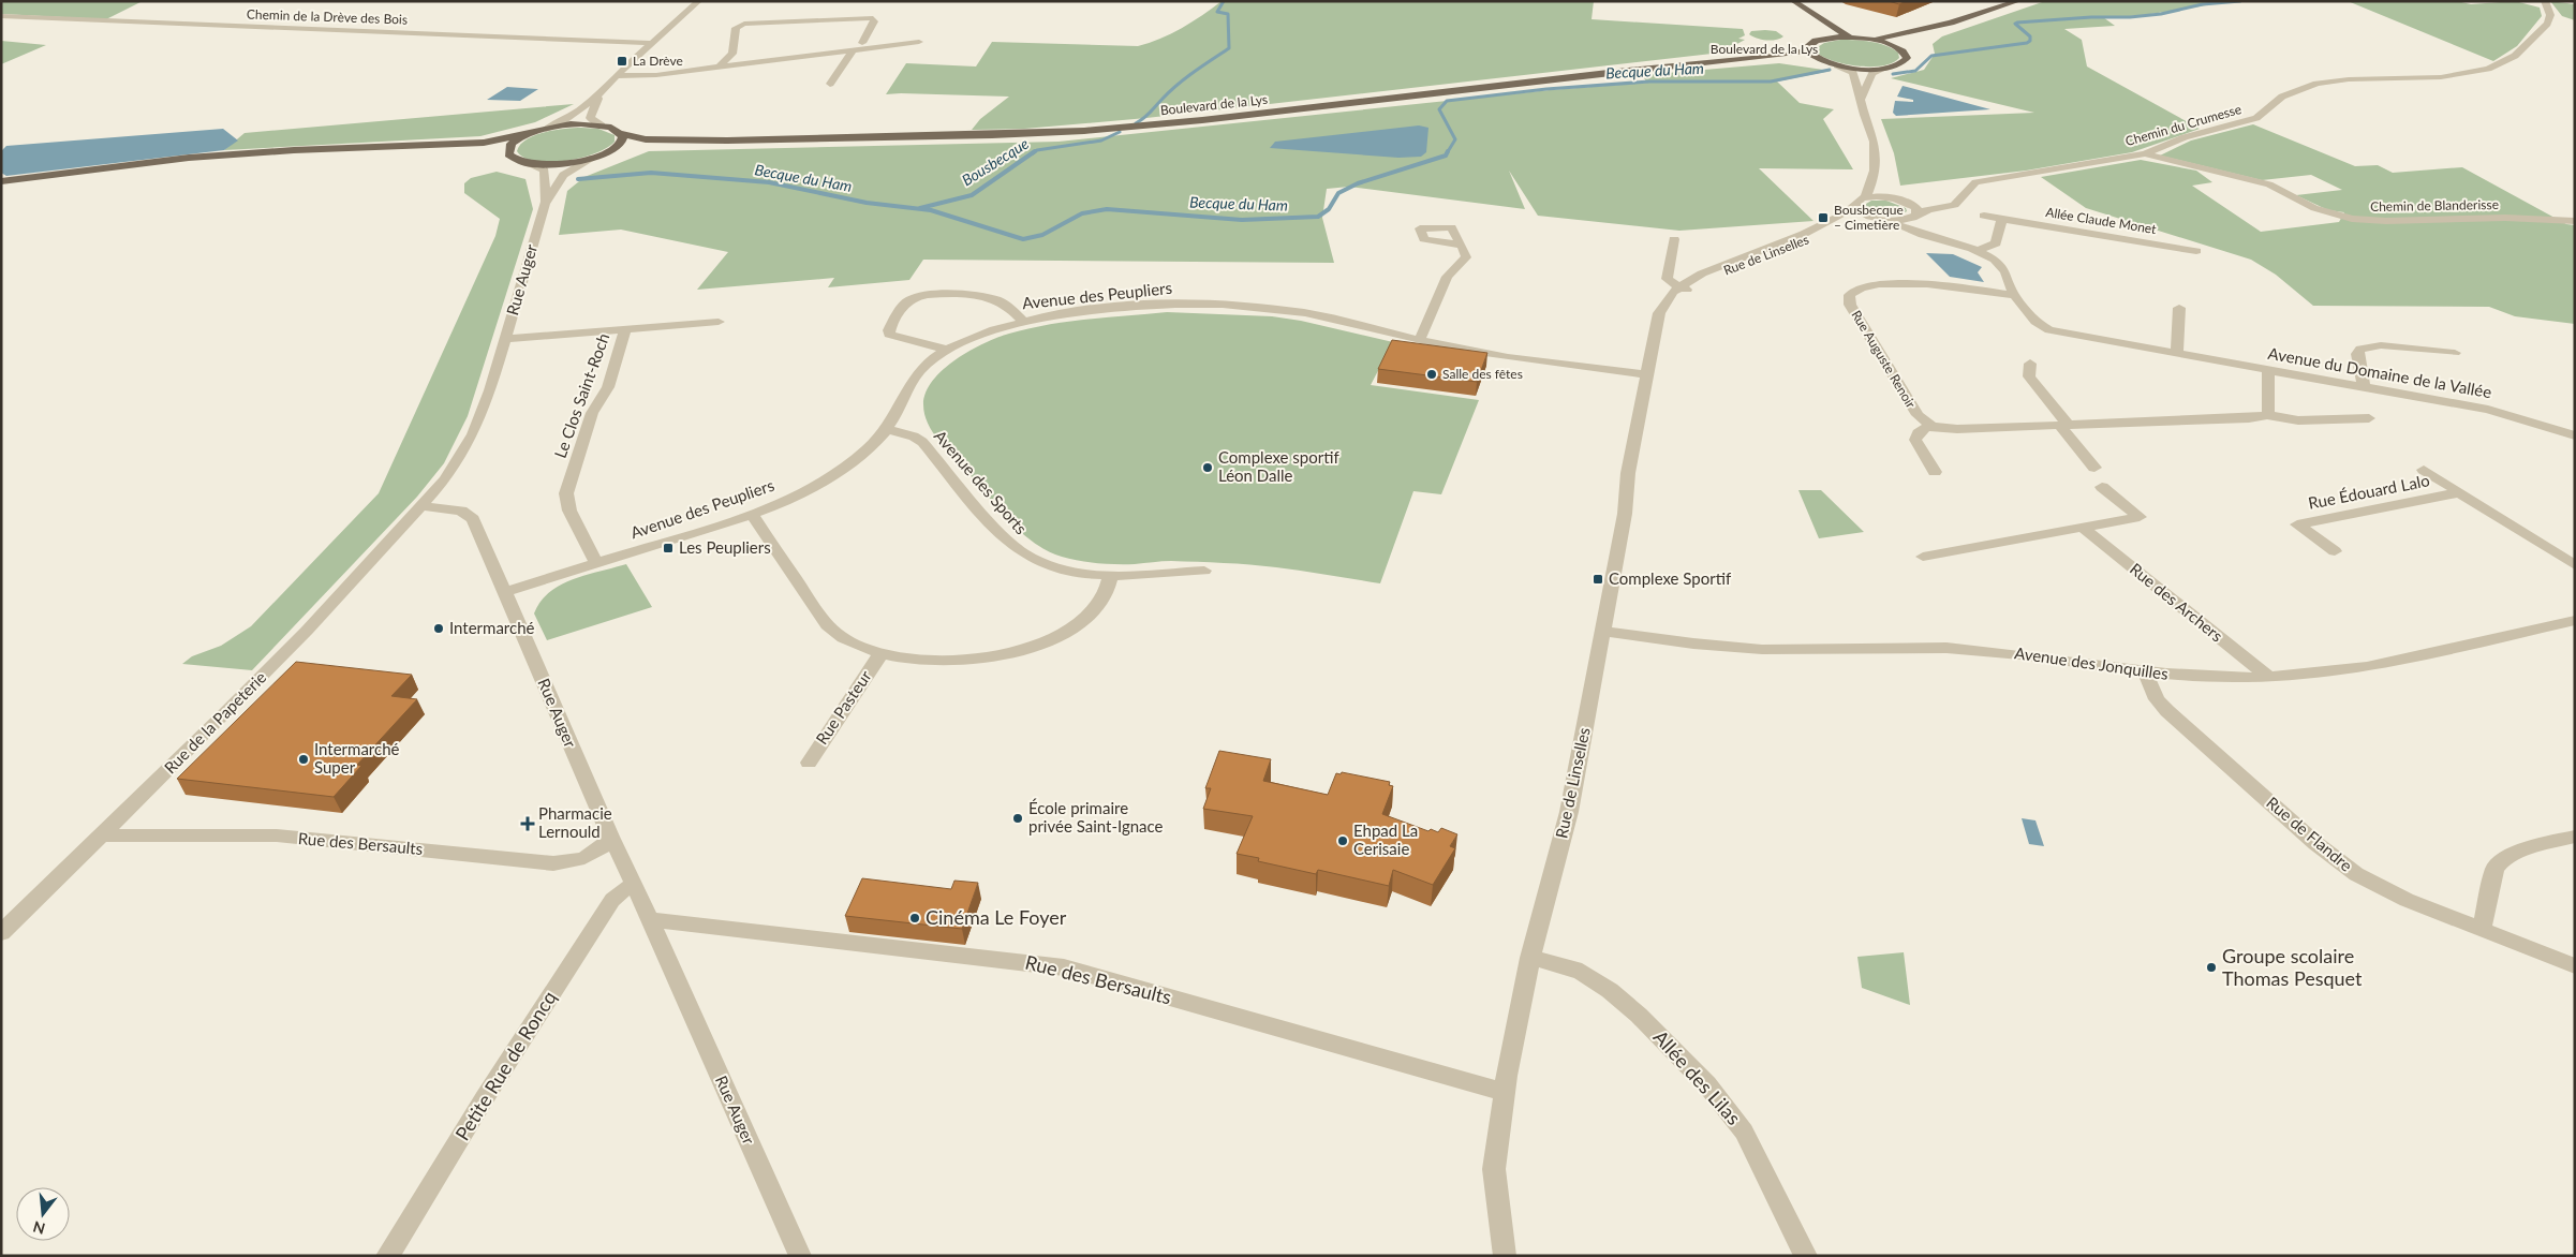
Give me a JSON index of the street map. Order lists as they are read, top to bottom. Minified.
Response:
{"streets":{"main road":["Boulevard de la Lys"],"street":["Chemin de la Drève des Bois","Chemin du Crumesse","Chemin de Blanderisse","Allée Claude Monet","Rue de Linselles","Rue Auger","Avenue des Peupliers","Rue Auguste Renoir","Avenue du Domaine de la Vallée","Le Clos Saint-Roch","Avenue des Sports","Rue Édouard Lalo","Rue des Archers","Avenue des Jonquilles","Rue Pasteur","Rue de la Papeterie","Rue de Flandre","Rue des Bersaults","Petite Rue de Roncq","Allée des Lilas"]},"crossings":[["Boulevard de la Lys","Rue Auger"],["Chemin du Crumesse","Chemin de Blanderisse"],["Rue de Linselles","Avenue des Peupliers"],["Rue de Linselles","Avenue du Domaine de la Vallée"],["Rue de Linselles","Avenue des Jonquilles"],["Rue de Linselles","Rue des Bersaults"],["Rue de Linselles","Allée des Lilas"],["Rue Auger","Avenue des Peupliers"],["Rue Auger","Le Clos Saint-Roch"],["Rue Auger","Rue de la Papeterie"],["Rue Auger","Rue des Bersaults"],["Rue Auger","Petite Rue de Roncq"],["Avenue des Peupliers","Le Clos Saint-Roch"],["Avenue des Peupliers","Avenue des Sports"],["Avenue des Peupliers","Rue Pasteur"],["Rue Auguste Renoir","Avenue du Domaine de la Vallée"],["Avenue des Sports","Rue Pasteur"],["Rue des Archers","Avenue des Jonquilles"],["Avenue des Jonquilles","Rue de Flandre"],["Rue de la Papeterie","Rue des Bersaults"]],"water":["Becque du Ham","Bousbecque"],"places":{"transit":["La Drève","Bousbecque – Cimetière","Les Peupliers","Complexe Sportif"],"other":["Salle des fêtes","Complexe sportif Léon Dalle","Intermarché","Intermarché Super","École primaire privée Saint-Ignace","Ehpad La Cerisaie","Cinéma Le Foyer","Groupe scolaire Thomas Pesquet"],"health":["Pharmacie Lernould"]},"north":"bottom"}
